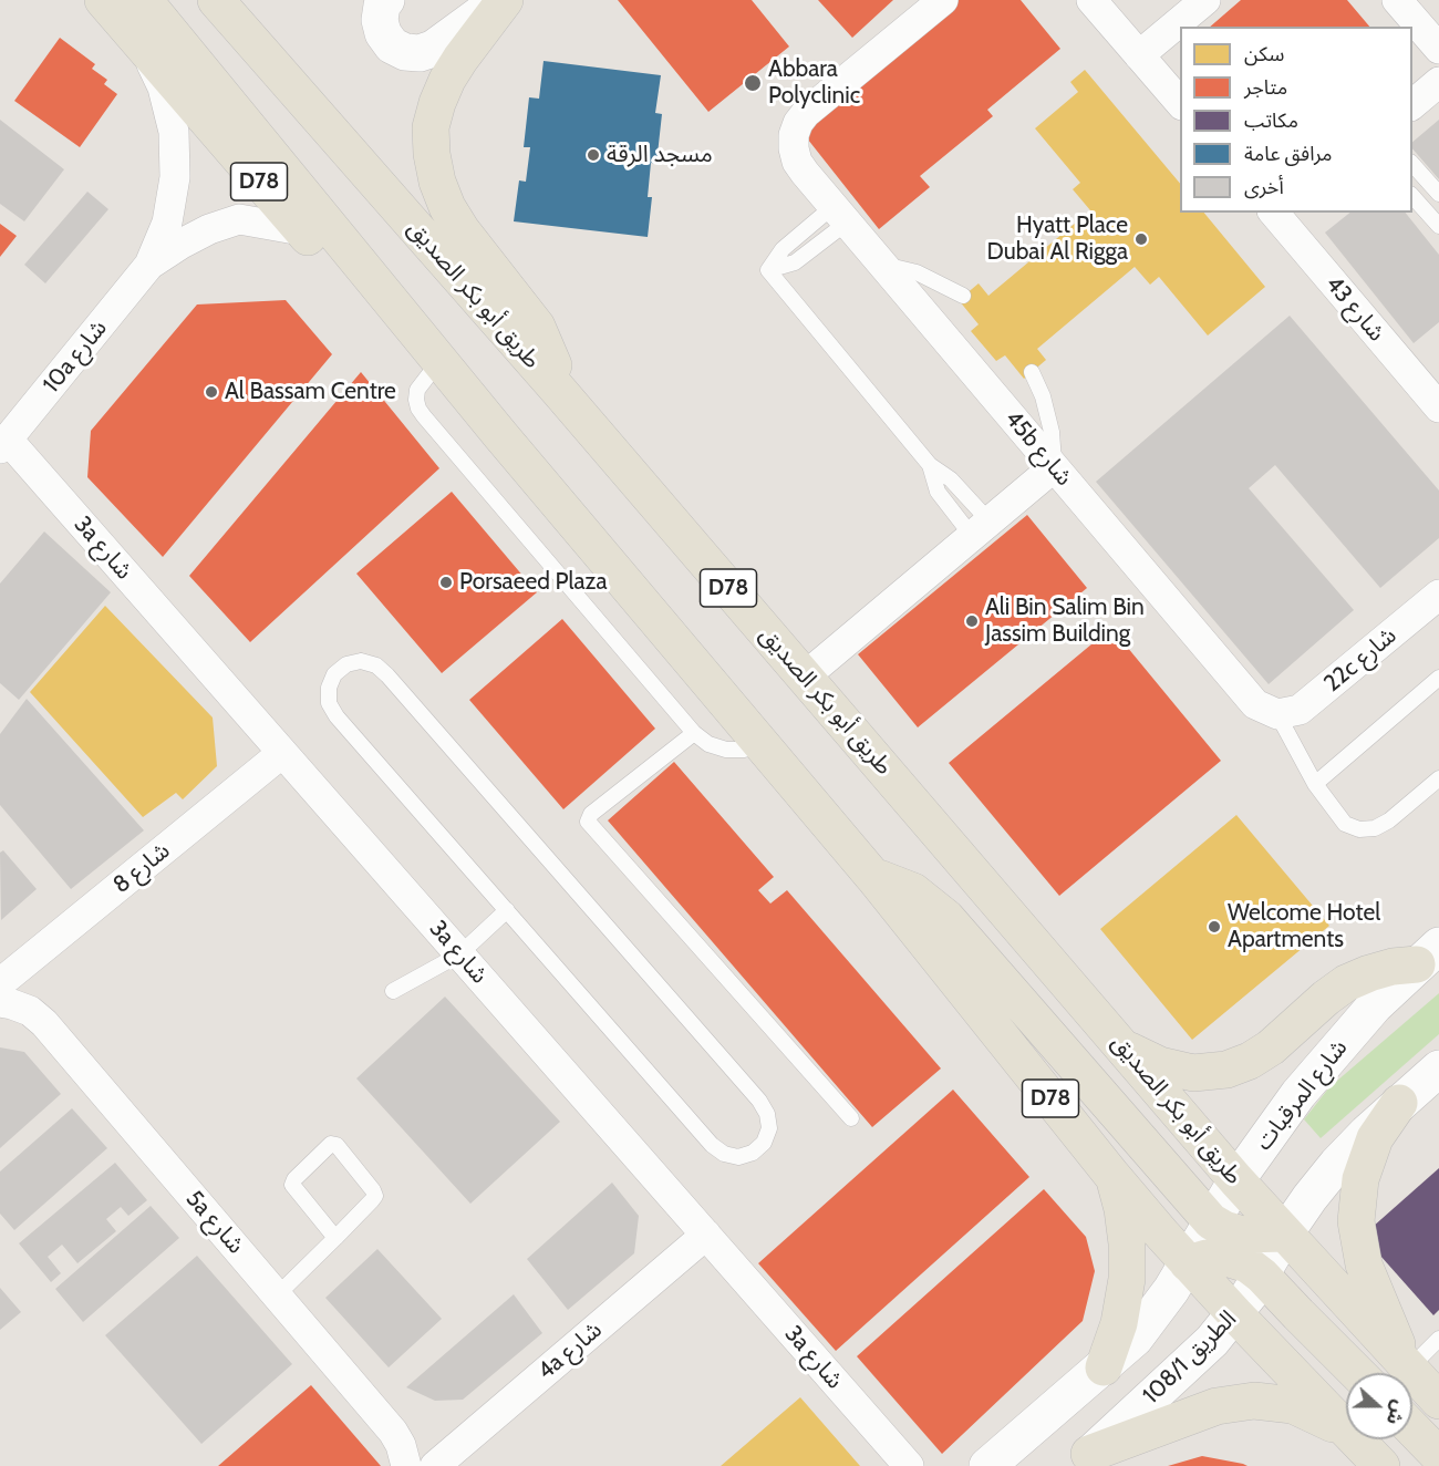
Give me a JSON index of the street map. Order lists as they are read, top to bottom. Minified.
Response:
{"streets":{"main road":["D78","طريق أبو بكر الصديق"],"street":["شارع 43","10a شارع","45b شارع","3a شارع","22c شارع","شارع 8","شارع المرقبات","5a شارع","4a شارع","108/1 الطريق"]},"crossings":[["D78","10a شارع"],["D78","شارع المرقبات"],["D78","108/1 الطريق"],["طريق أبو بكر الصديق","شارع المرقبات"],["طريق أبو بكر الصديق","108/1 الطريق"],["10a شارع","3a شارع"],["45b شارع","22c شارع"],["3a شارع","شارع 8"],["3a شارع","4a شارع"]],"places":["Abbara Polyclinic","مسجد الرقة","Hyatt Place Dubai Al Rigga","Al Bassam Centre","Porsaeed Plaza","Ali Bin Salim Bin Jassim Building","Welcome Hotel Apartments"],"legend":["سكن","متاجر","مكاتب","مرافق عامة","أخرى"],"north":"right"}
